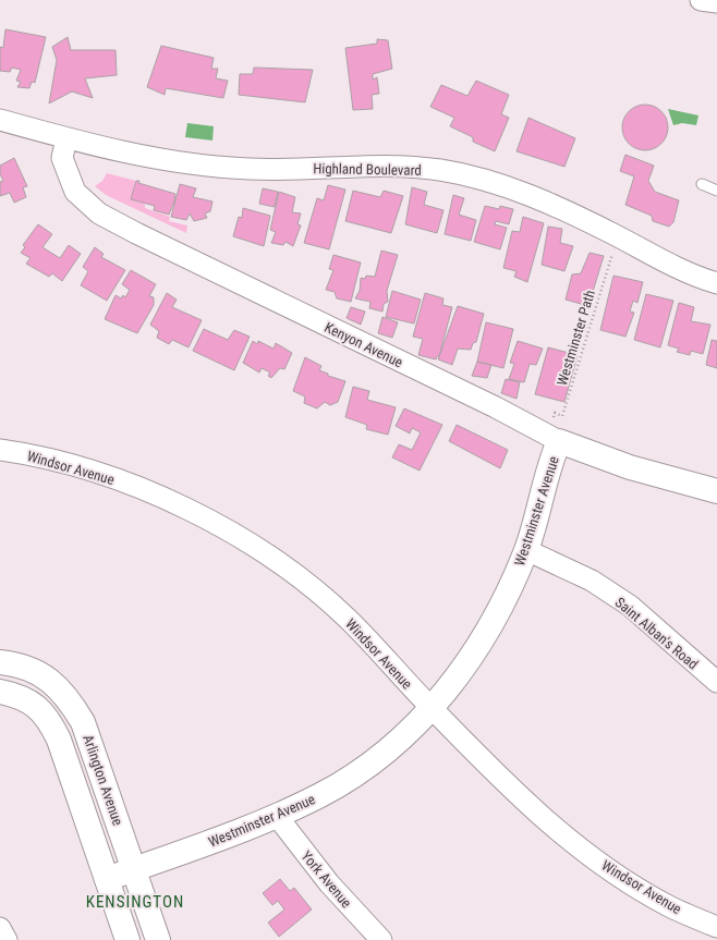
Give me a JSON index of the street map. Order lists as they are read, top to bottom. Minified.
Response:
{"streets":{"street":["Highland Boulevard","Kenyon Avenue","Windsor Avenue","Westminster Avenue","Saint Alban's Road","Arlington Avenue","York Avenue"],"path":["Westminster Path"]},"crossings":[["Highland Boulevard","Westminster Path"],["Highland Boulevard","Kenyon Avenue"],["Westminster Path","Kenyon Avenue"],["Westminster Path","Westminster Avenue"],["Kenyon Avenue","Westminster Avenue"],["Windsor Avenue","Westminster Avenue"],["Westminster Avenue","Saint Alban's Road"],["Westminster Avenue","Arlington Avenue"],["Westminster Avenue","York Avenue"]],"districts":["KENSINGTON"]}
